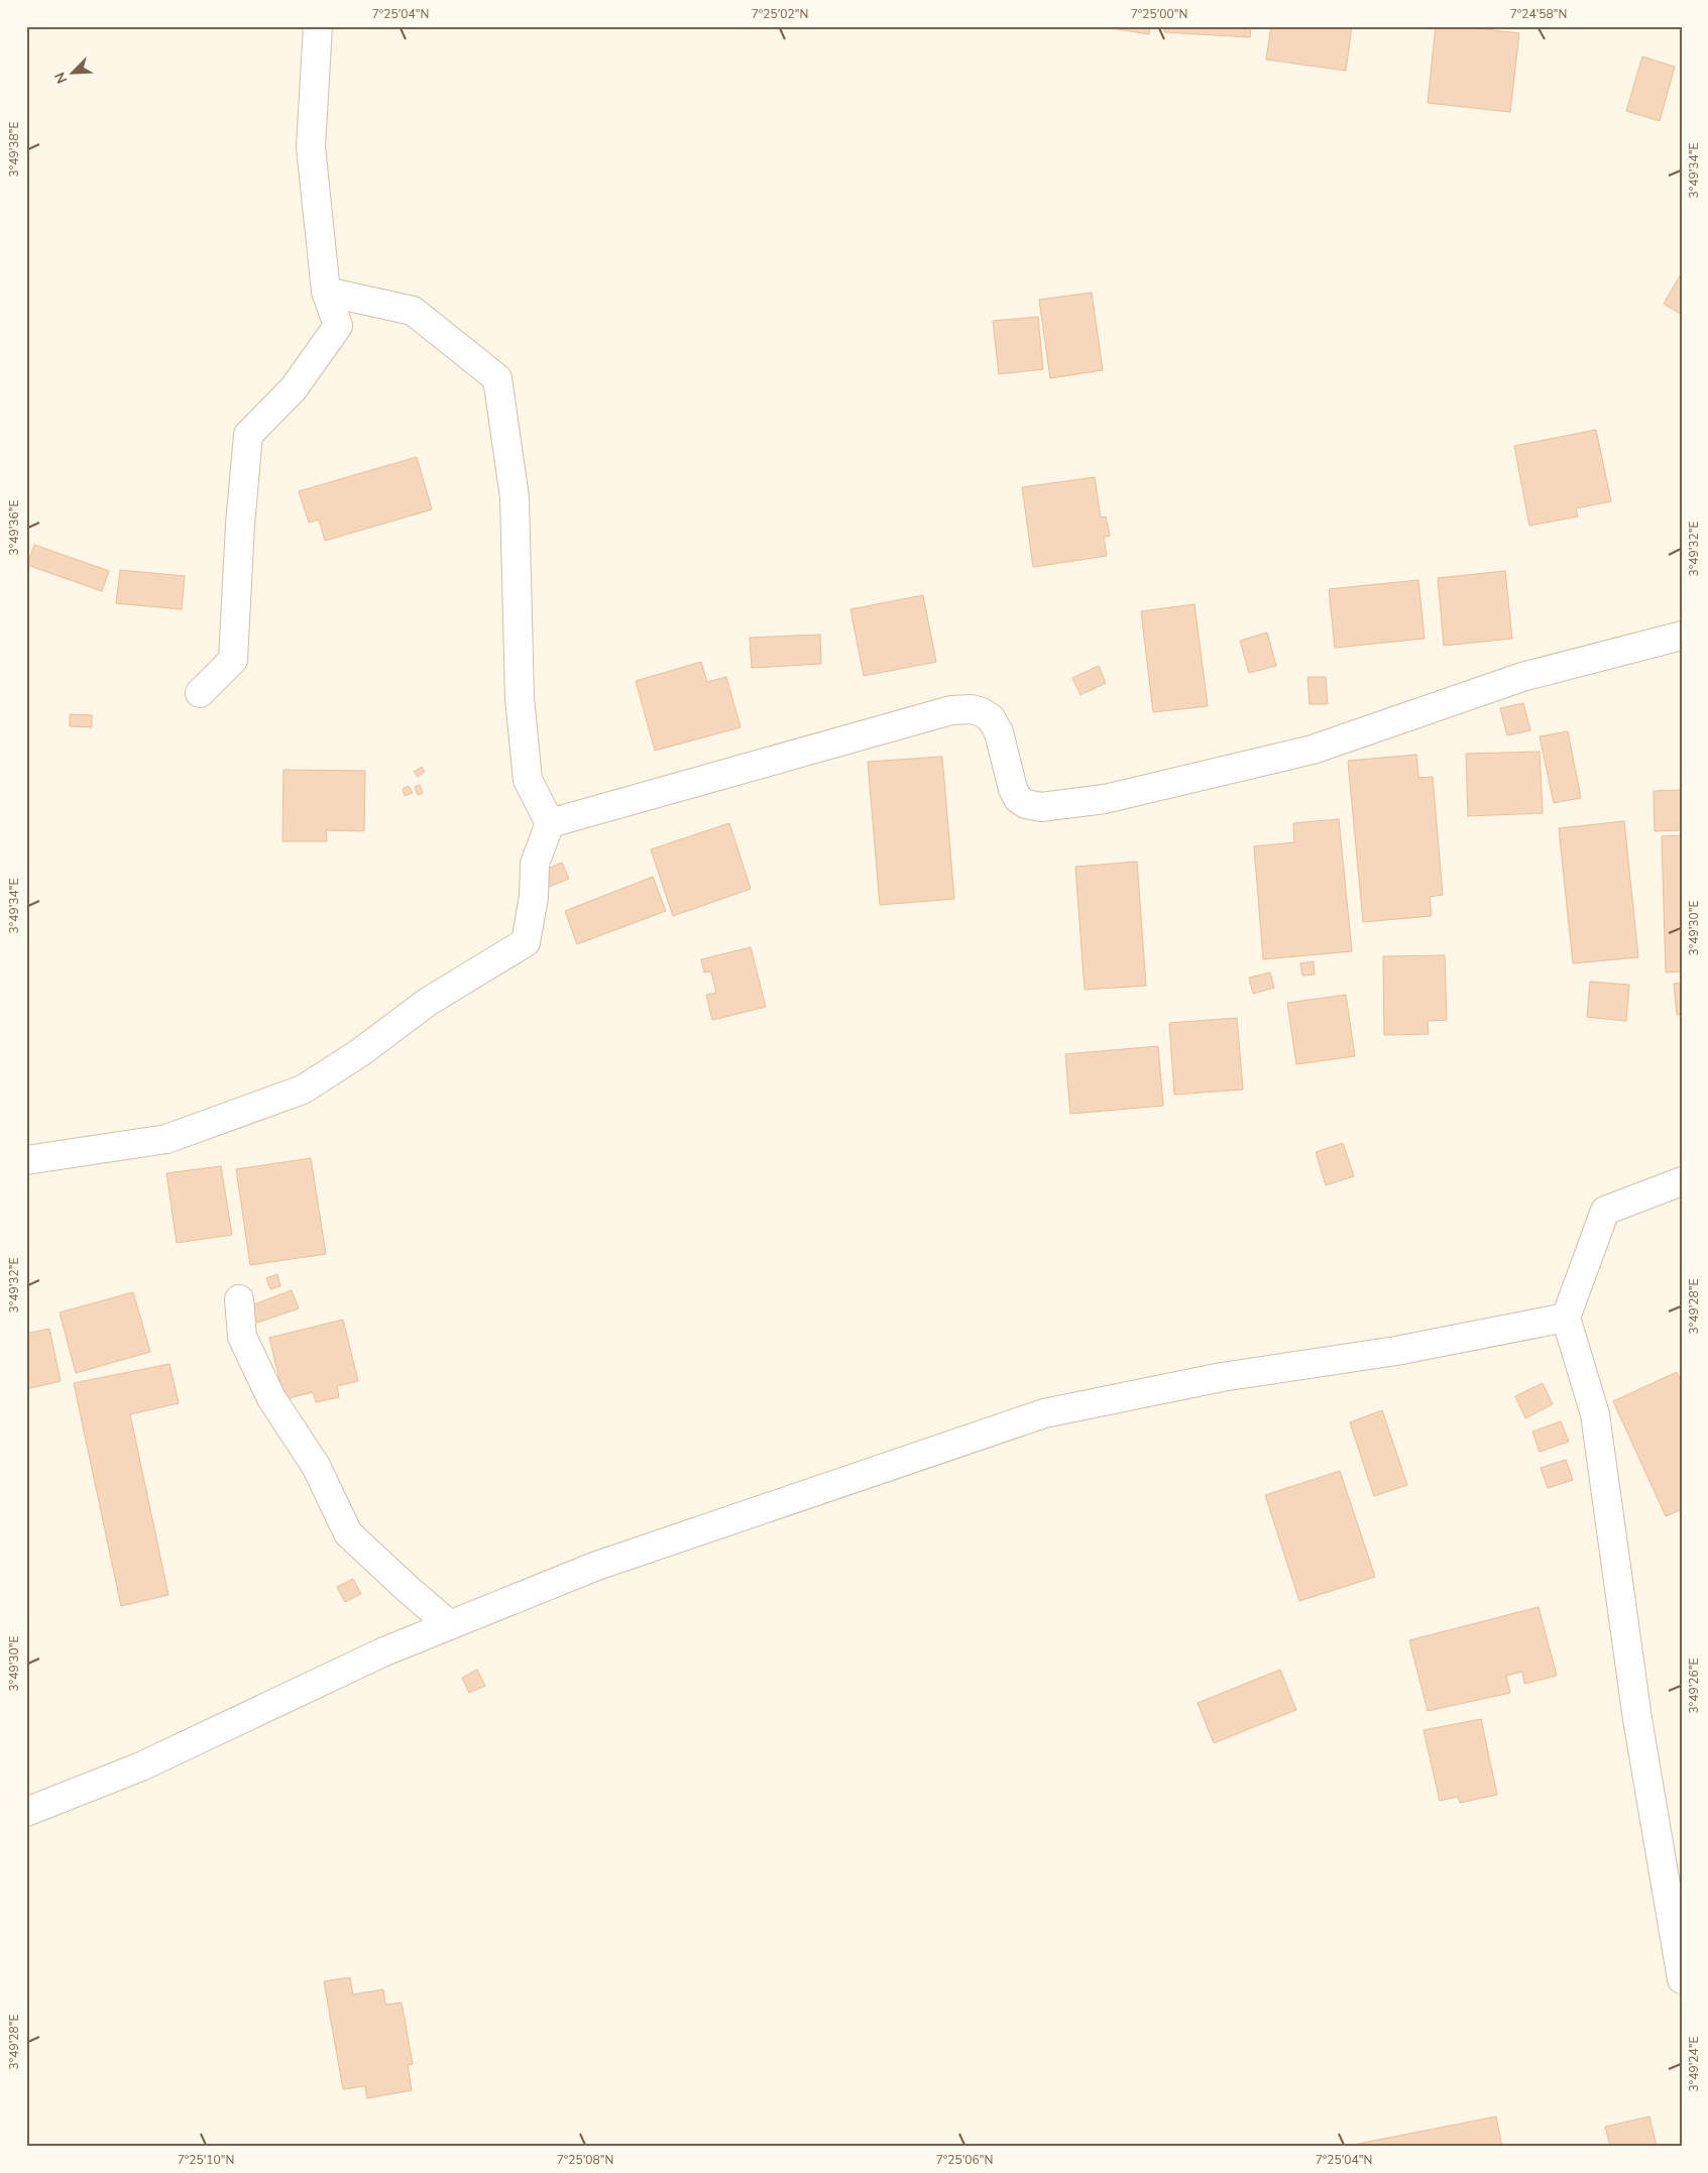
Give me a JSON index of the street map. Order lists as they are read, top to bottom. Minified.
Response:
{"north":"bottom left","coordinates":["7°25'04\"N","7°25'02\"N","7°25'00\"N","7°24'58\"N","3°49'38\"E","3°49'34\"E","3°49'36\"E","3°49'32\"E","3°49'30\"E","3°49'28\"E","3°49'26\"E","3°49'24\"E","7°25'10\"N","7°25'08\"N","7°25'06\"N"]}
